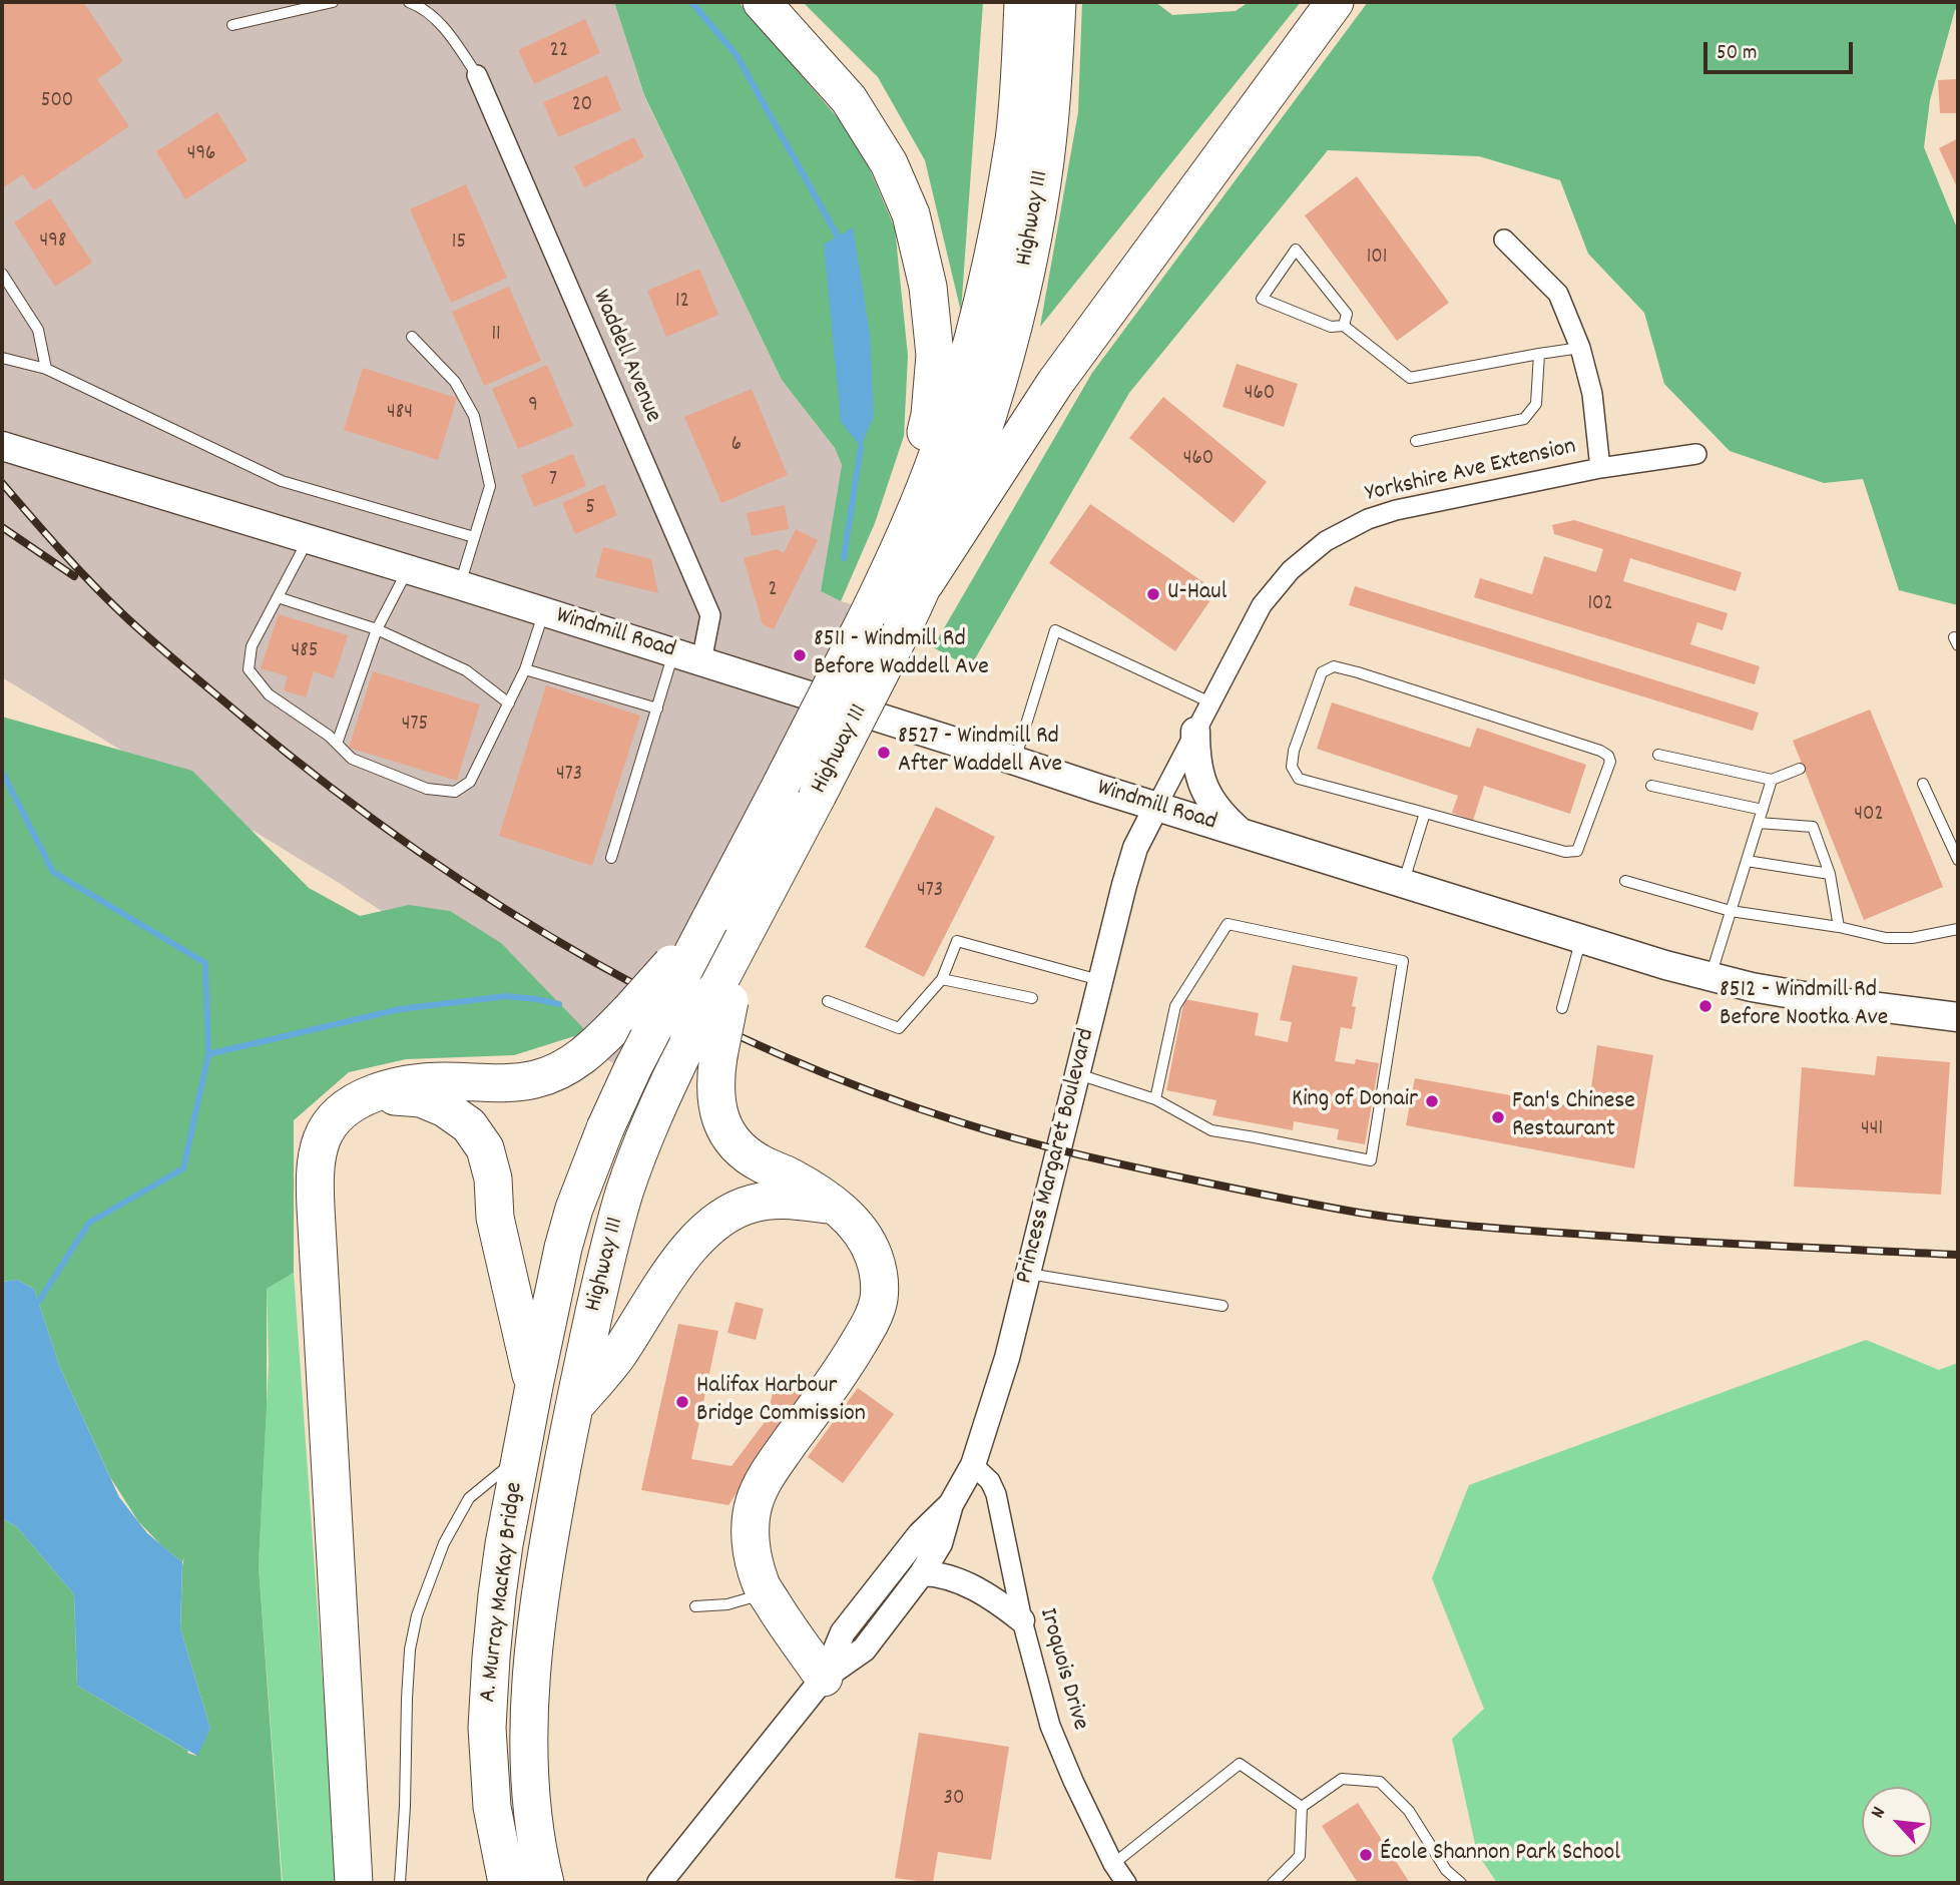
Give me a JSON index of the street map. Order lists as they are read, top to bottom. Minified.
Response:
{"streets":{"highway":["Highway 111","A. Murray MacKay Bridge"],"main road":["Windmill Road"],"street":["Waddell Avenue","Yorkshire Ave Extension","Princess Margaret Boulevard","Iroquois Drive"]},"crossings":[["Highway 111","A. Murray MacKay Bridge"],["Waddell Avenue","Windmill Road"],["Yorkshire Ave Extension","Windmill Road"],["Yorkshire Ave Extension","Princess Margaret Boulevard"],["Windmill Road","Princess Margaret Boulevard"],["Princess Margaret Boulevard","Iroquois Drive"]],"places":["U-Haul","8511 - Windmill Rd Before Waddell Ave","8527 - Windmill Rd After Waddell Ave","8512 - Windmill Rd Before Nootka Ave","King of Donair","Fan's Chinese Restaurant","Halifax Harbour Bridge Commission","École Shannon Park School"],"house_numbers":["22","500","20","496","498","15","101","12","11","460","9","484","6","460","7","5","2","102","485","475","473","402","473","441","30"],"scale_bar":"50 m","north":"top left"}
